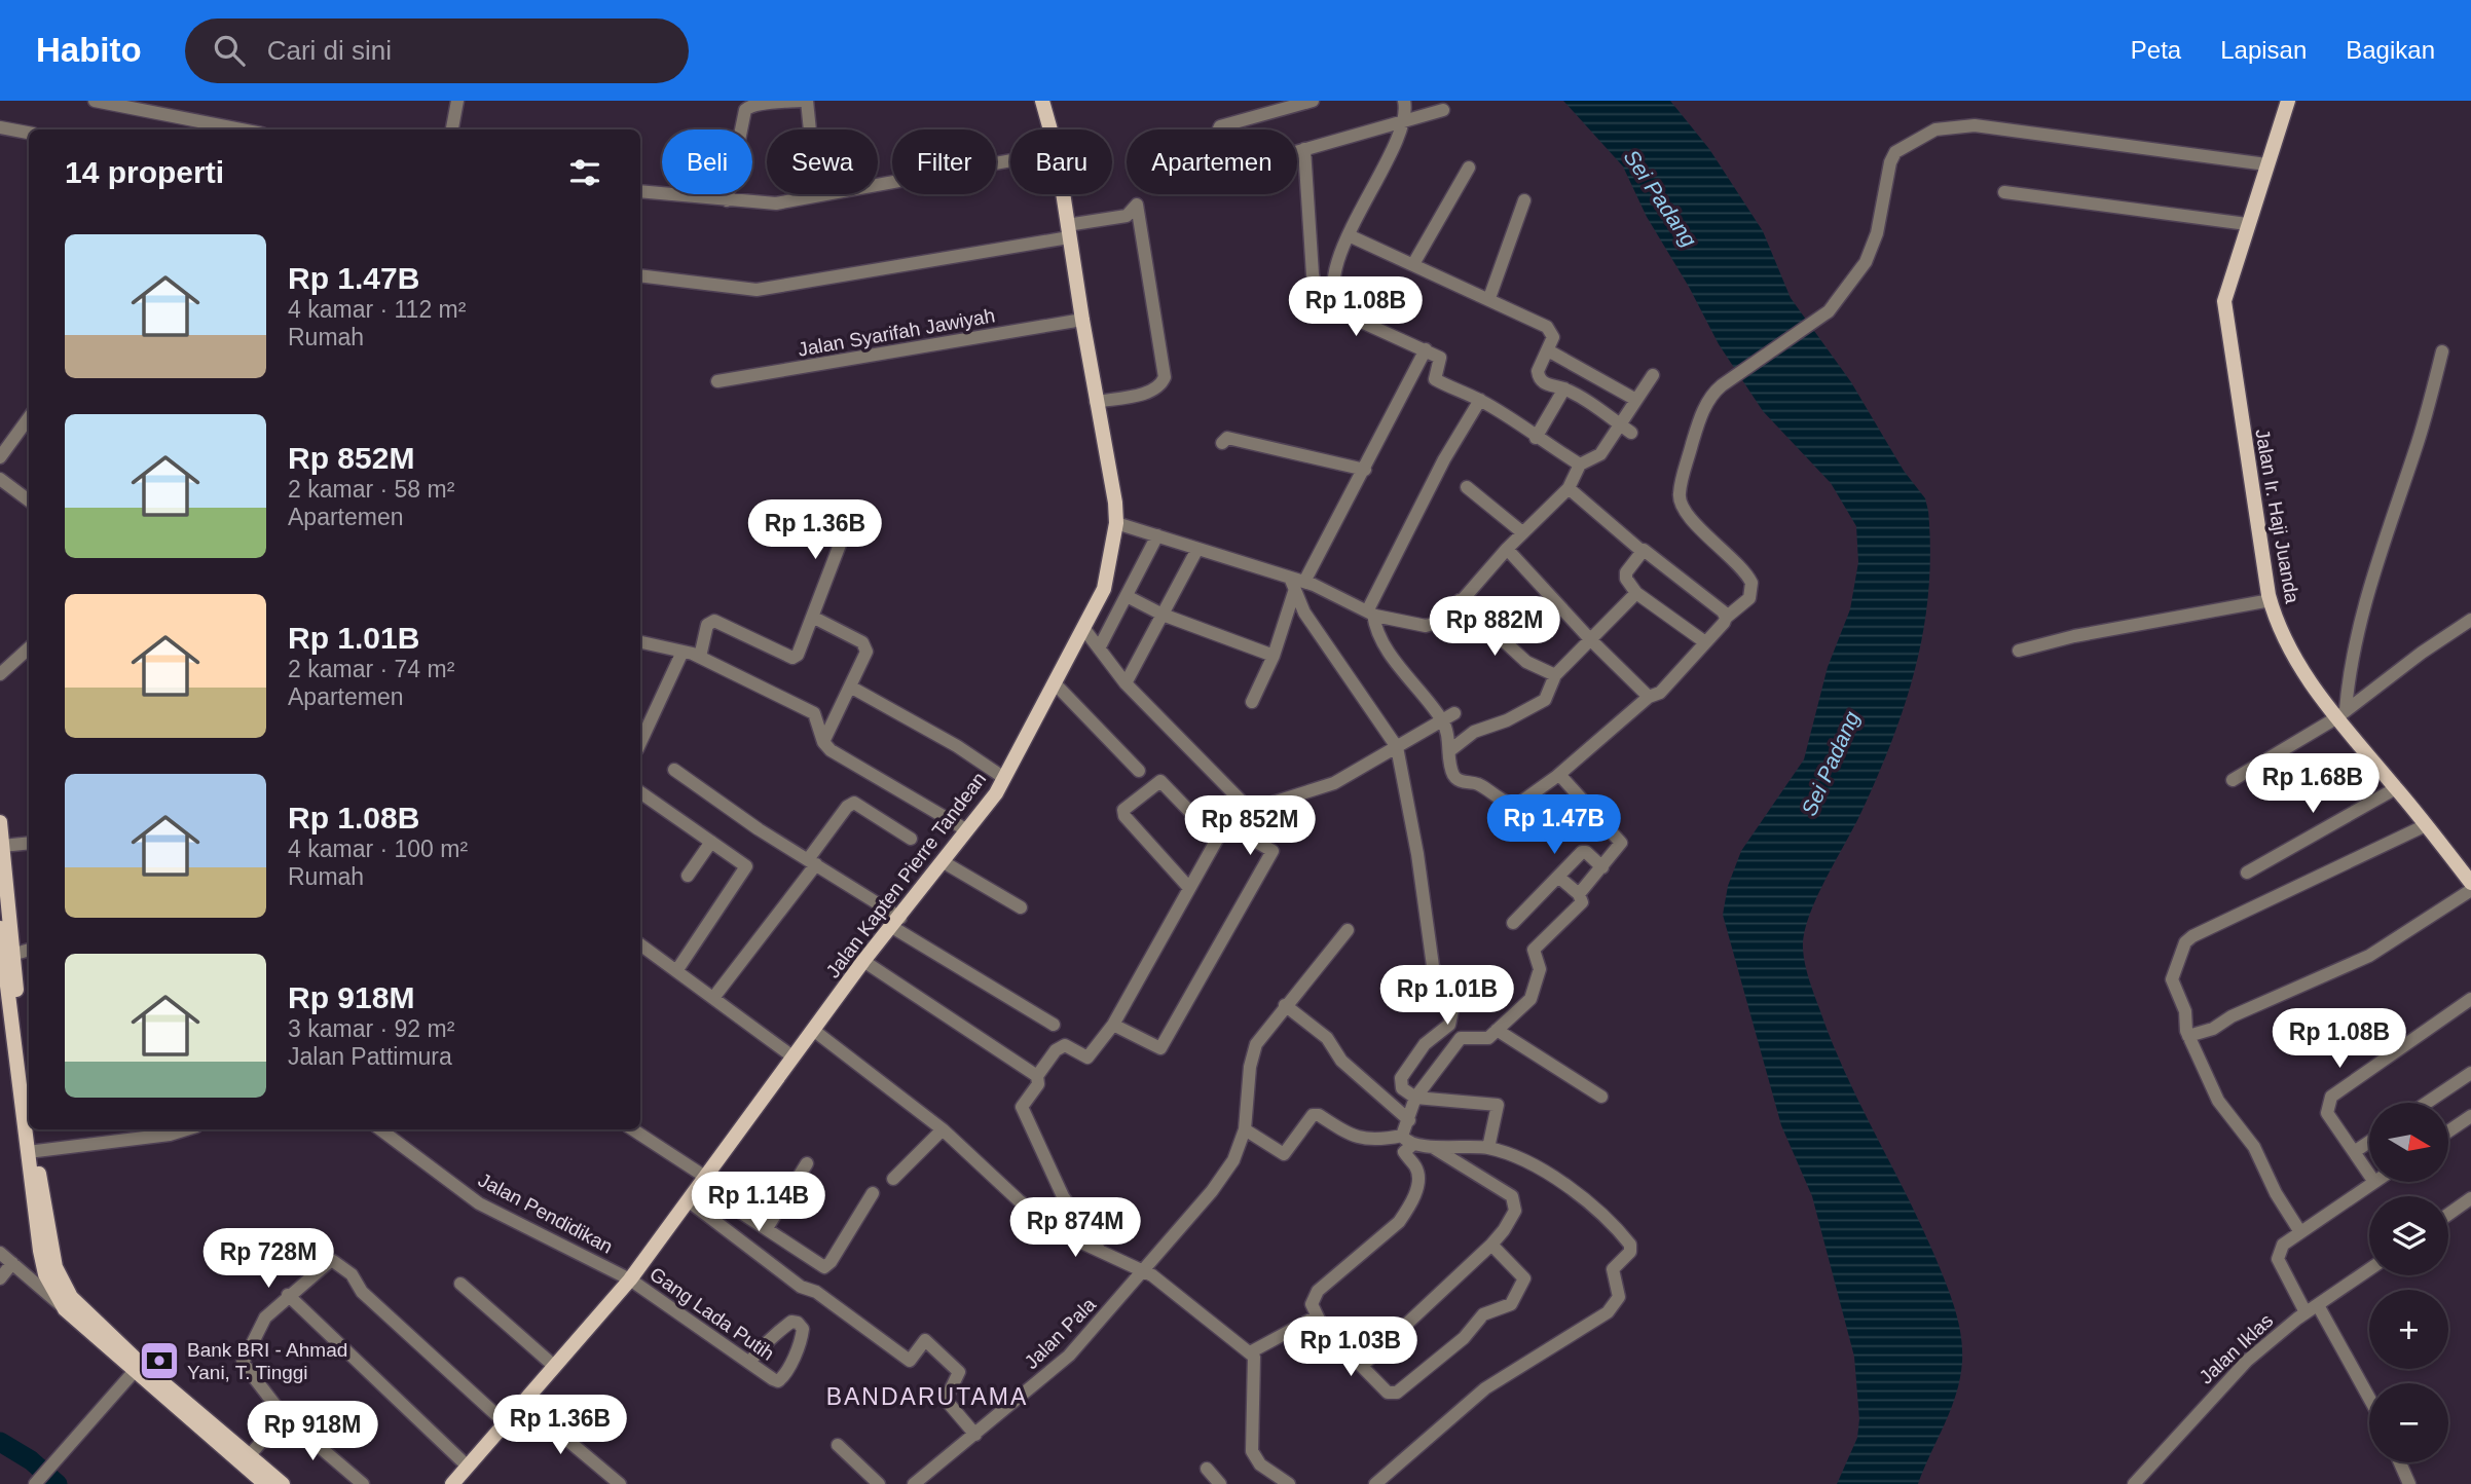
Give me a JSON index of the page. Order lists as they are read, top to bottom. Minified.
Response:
{"streets":{"main road":["Jalan Ir. Haji Juanda","Jalan Kapten Pierre Tandean"],"street":["Jalan Syarifah Jawiyah","Jalan Pendidikan","Gang Lada Putih","Jalan Pala","Jalan Iklas"]},"crossings":[["Jalan Syarifah Jawiyah","Jalan Kapten Pierre Tandean"],["Jalan Kapten Pierre Tandean","Jalan Pendidikan"],["Jalan Kapten Pierre Tandean","Gang Lada Putih"],["Jalan Pendidikan","Gang Lada Putih"]],"districts":["BANDARUTAMA"],"water":["Sei Padang"],"places":{"bank":["Bank BRI - Ahmad Yani, T. Tinggi"]},"north":"right","page":{"header":"Habito","search":"Cari di sini","nav":["Peta","Lapisan","Bagikan"],"chip":["Beli","Sewa","Filter","Baru","Apartemen"],"heading":"14 properti","list":[{"name":"Rp 1.47B","note":"4 kamar · 112 m² · Rumah"},{"name":"Rp 852M","note":"2 kamar · 58 m² · Apartemen"},{"name":"Rp 1.01B","note":"2 kamar · 74 m² · Apartemen"},{"name":"Rp 1.08B","note":"4 kamar · 100 m² · Rumah"},{"name":"Rp 918M","note":"3 kamar · 92 m² · Jalan Pattimura"}],"price":["Rp 1.08B","Rp 1.36B","Rp 882M","Rp 1.68B","Rp 1.47B","Rp 852M","Rp 1.01B","Rp 1.08B","Rp 1.14B","Rp 874M","Rp 728M","Rp 1.03B","Rp 1.36B","Rp 918M"],"map_buttons":["+","−"]}}
